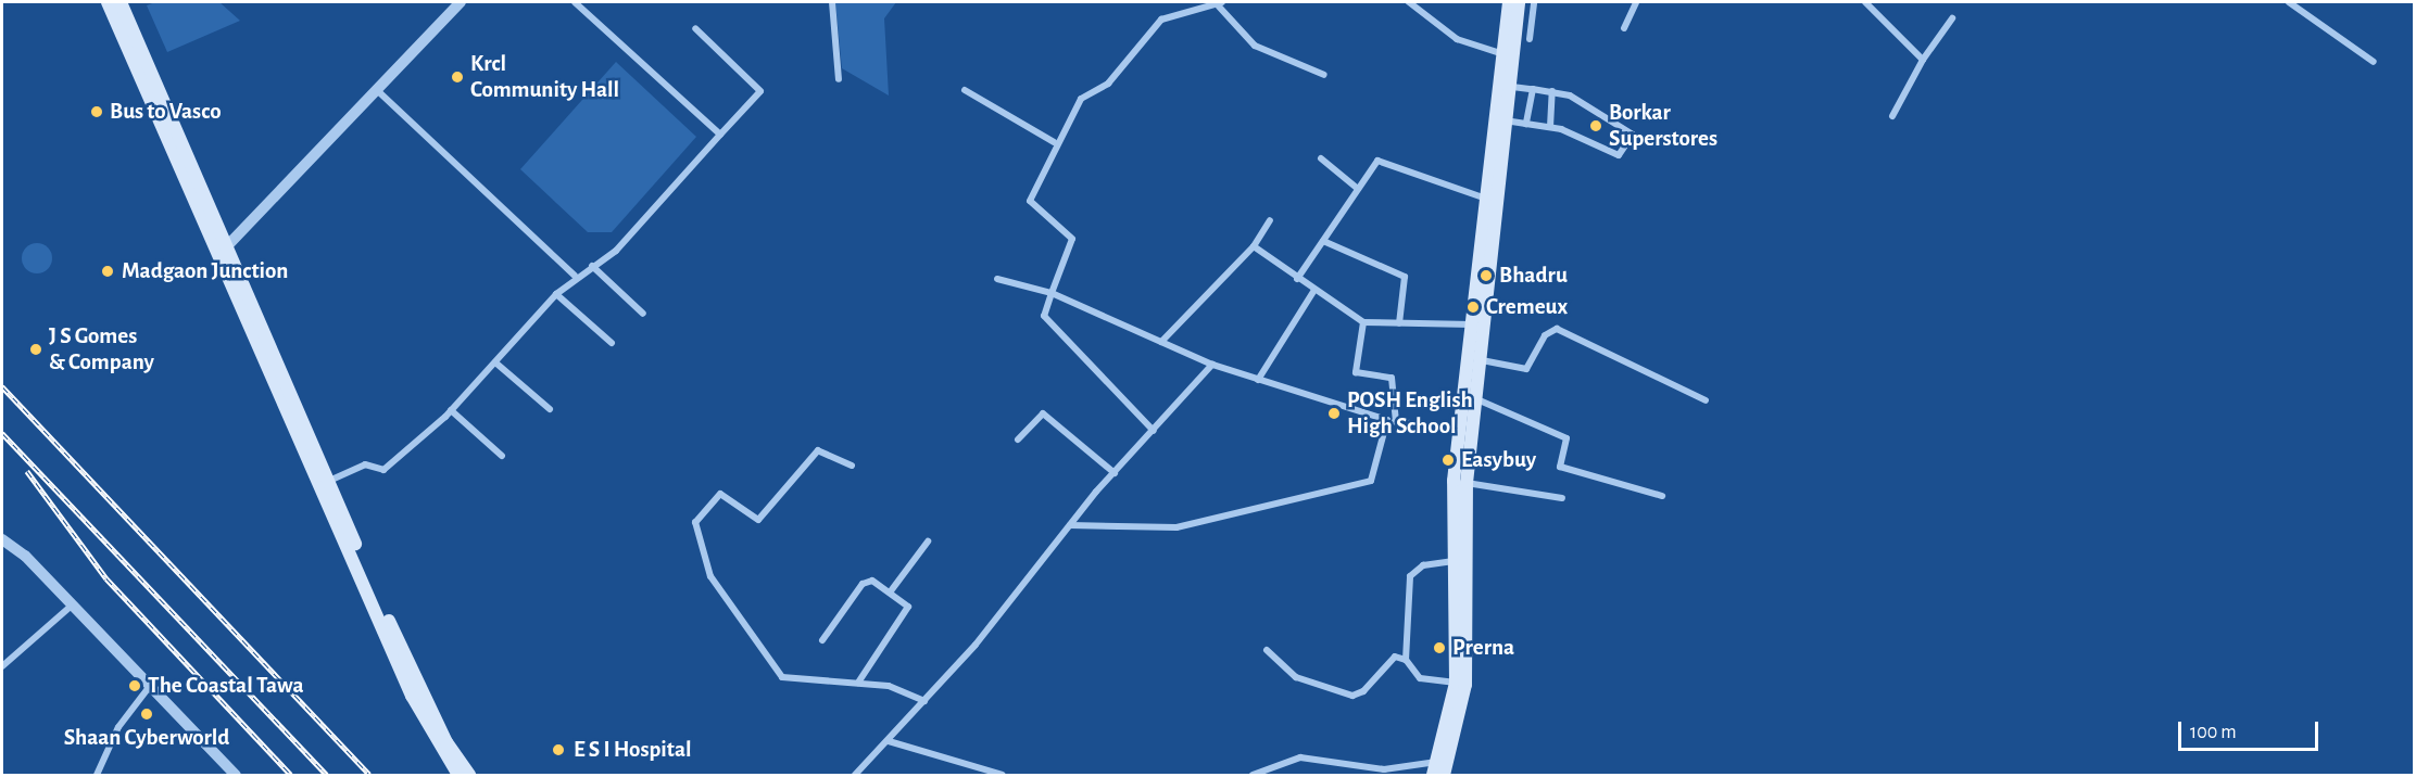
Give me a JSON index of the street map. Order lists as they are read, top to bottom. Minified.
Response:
{"places":["Krcl Community Hall","Bus to Vasco","Borkar Superstores","Madgaon Junction","Bhadru","Cremeux","J S Gomes & Company","POSH English High School","Easybuy","Prerna","The Coastal Tawa","Shaan Cyberworld","E S I Hospital"],"scale_bar":"100 m"}
